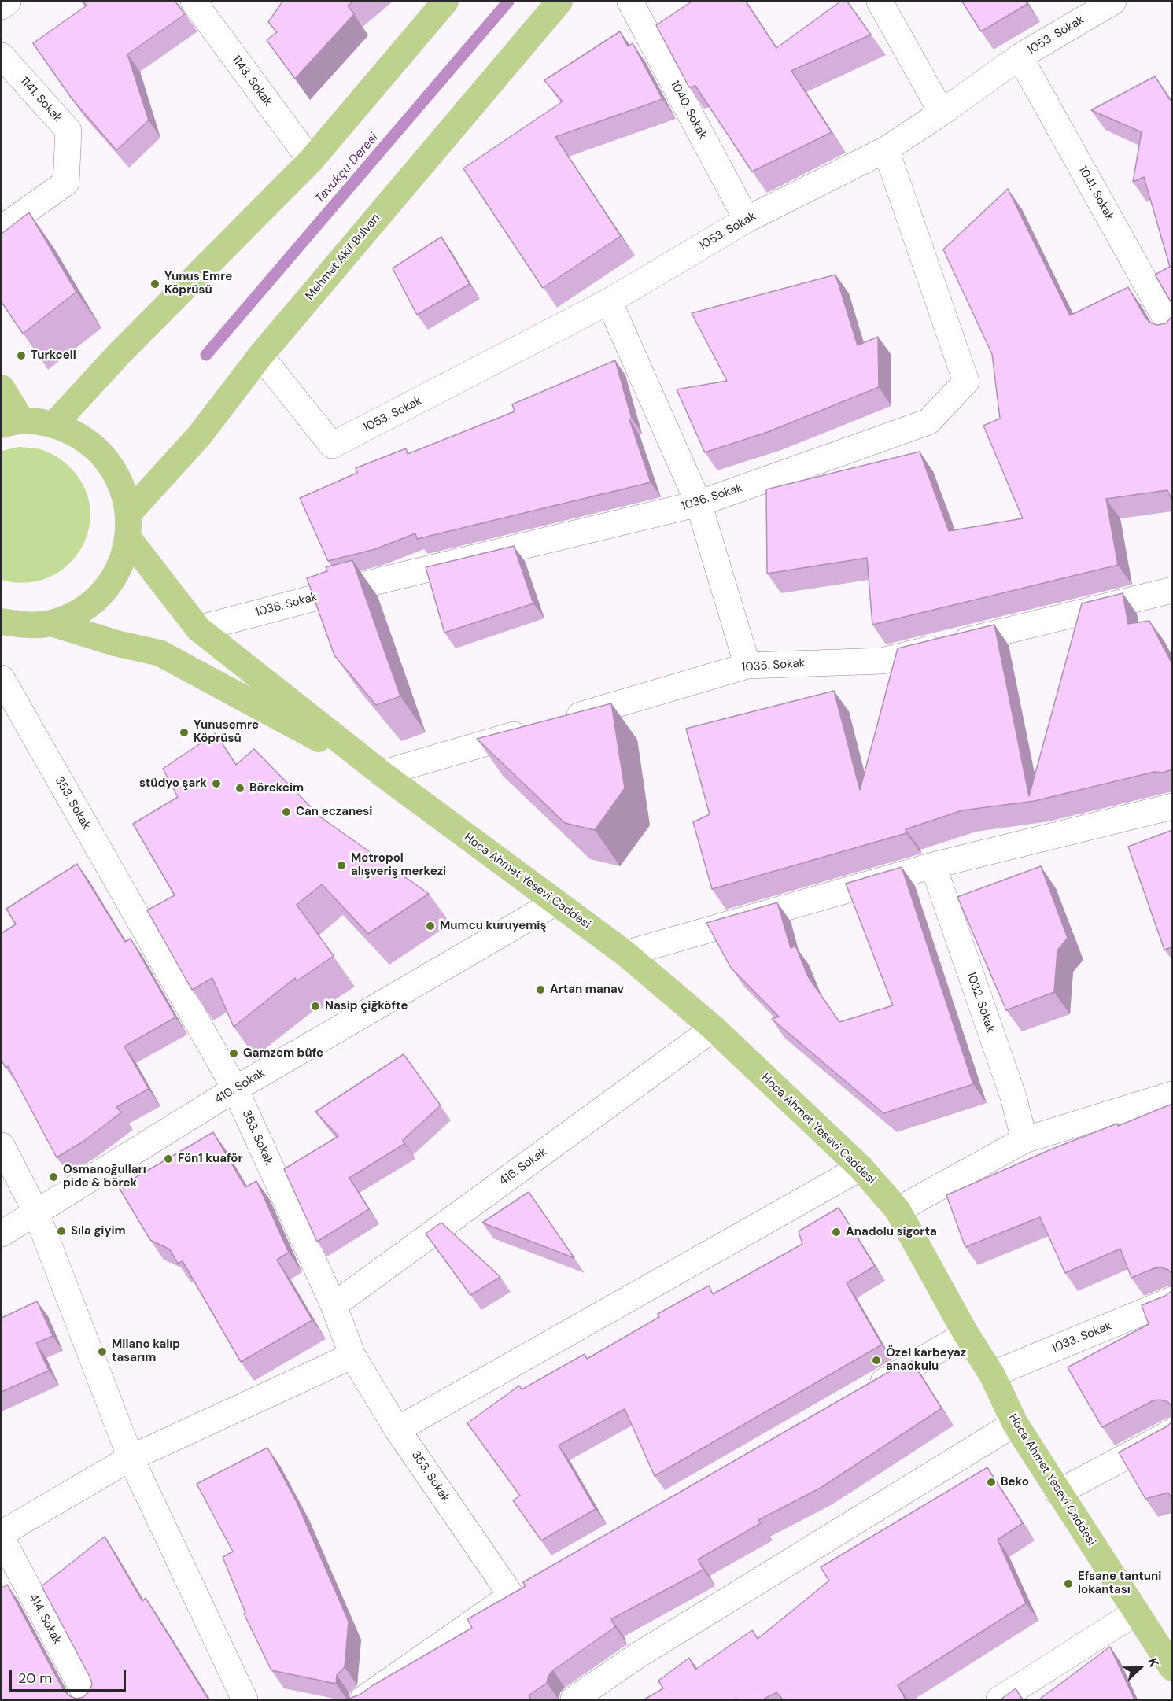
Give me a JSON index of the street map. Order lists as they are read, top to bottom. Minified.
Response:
{"streets":{"main road":["Mehmet Akif Bulvarı","Hoca Ahmet Yesevi Caddesi"],"street":["1053. Sokak","1143. Sokak","1141. Sokak","1040. Sokak","1041. Sokak","1036. Sokak","1035. Sokak","353. Sokak","1032. Sokak","410. Sokak","416. Sokak","1033. Sokak","414. Sokak"]},"crossings":[["1053. Sokak","1040. Sokak"],["1053. Sokak","1041. Sokak"],["1053. Sokak","Mehmet Akif Bulvarı"],["1053. Sokak","1036. Sokak"],["353. Sokak","410. Sokak"],["353. Sokak","416. Sokak"],["Hoca Ahmet Yesevi Caddesi","410. Sokak"],["Hoca Ahmet Yesevi Caddesi","416. Sokak"],["Hoca Ahmet Yesevi Caddesi","1033. Sokak"]],"water":["Tavukçu Deresi"],"places":["Yunus Emre Köprüsü","Turkcell","Yunusemre Köprüsü","stüdyo şark","Börekcim","Can eczanesi","Metropol alışveriş merkezi","Mumcu kuruyemiş","Artan manav","Nasip çiğköfte","Gamzem büfe","Fön1 kuaför","Osmanoğulları pide & börek","Sıla giyim","Anadolu sigorta","Milano kalıp tasarım","Özel karbeyaz anaokulu","Beko","Efsane tantuni lokantası"],"scale_bar":"20 m","north":"right"}
